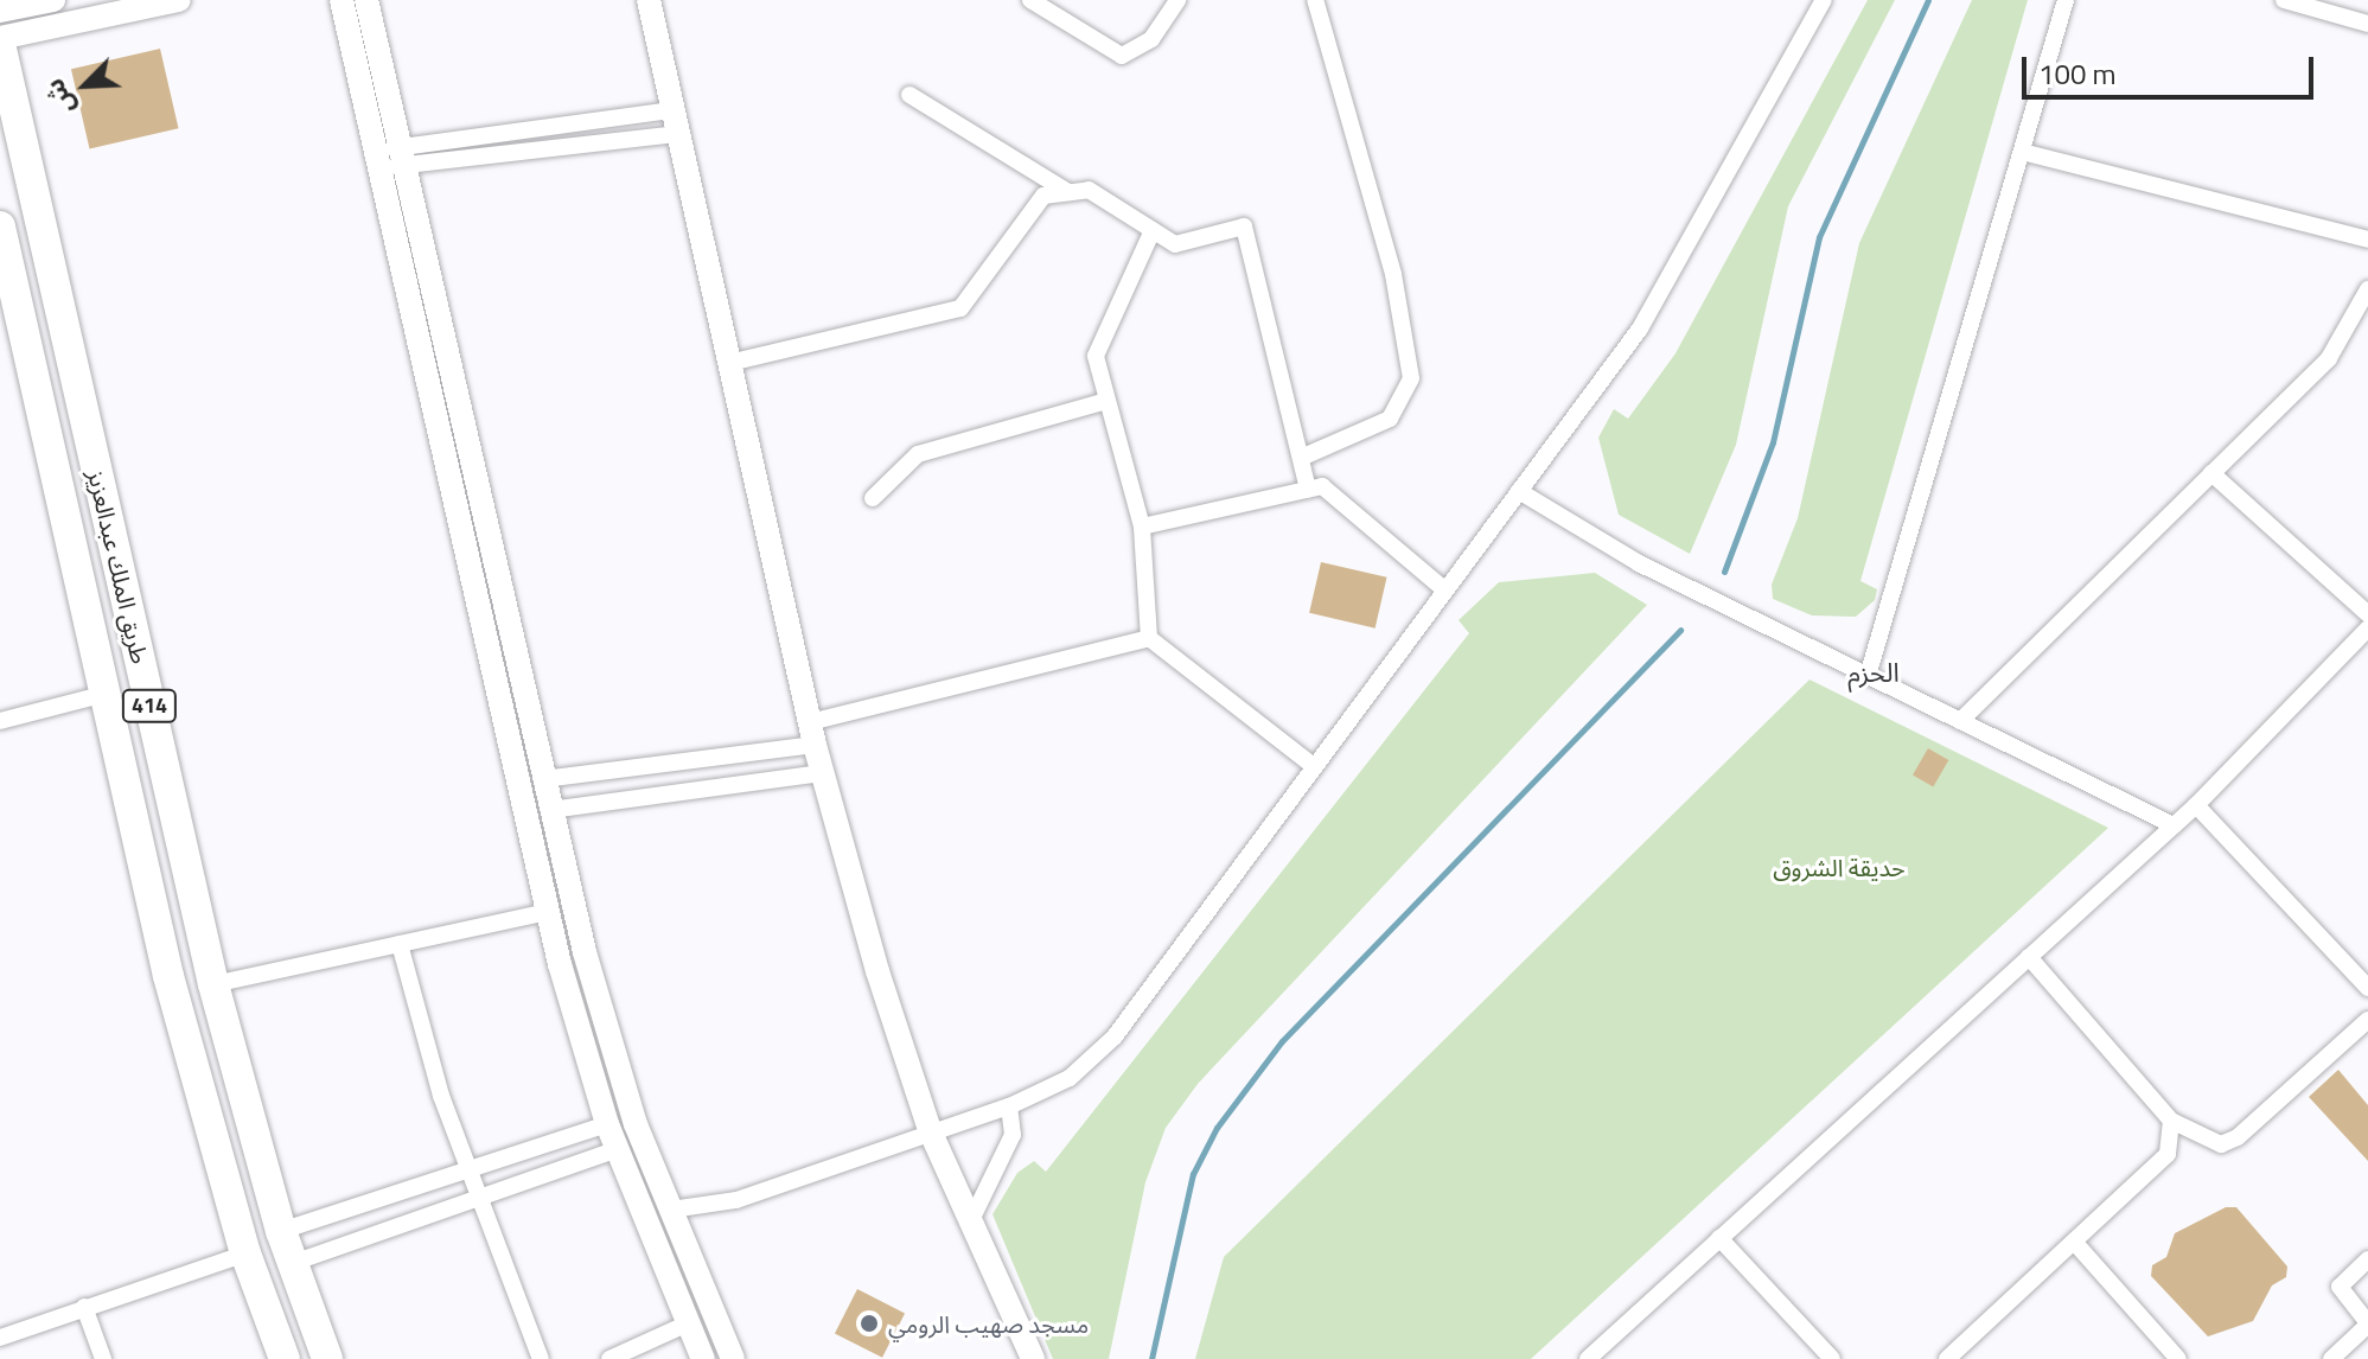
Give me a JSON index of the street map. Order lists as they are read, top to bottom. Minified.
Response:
{"streets":{"highway":["طريق الملك عبدالعزيز","414"]},"districts":["الحزم"],"parks":["حديقة الشروق"],"places":["مسجد صهيب الرومي"],"scale_bar":"100 m","north":"bottom left"}
